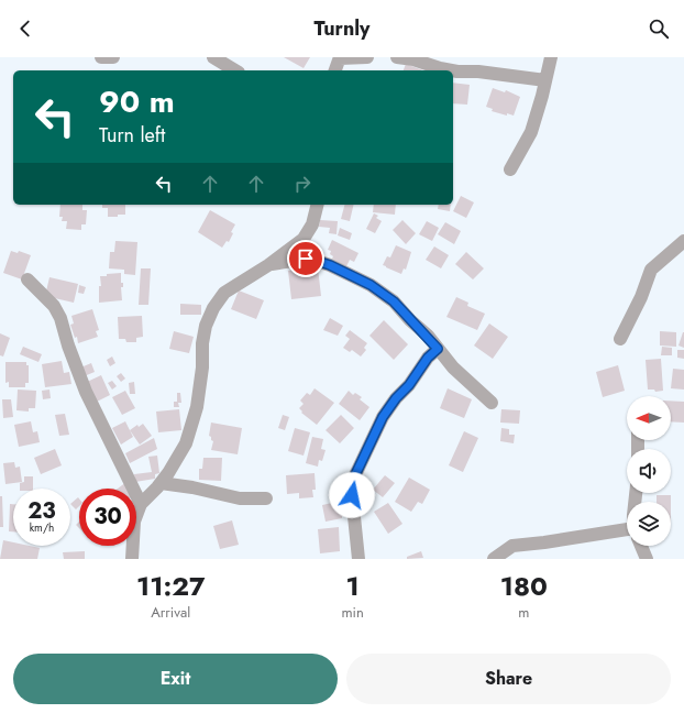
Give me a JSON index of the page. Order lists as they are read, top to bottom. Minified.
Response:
{"north":"left","page":{"header":"Turnly","turn":["90 m","Turn left"],"speed":"23 km/h","limit":"30","eta":["11:27","Arrival","1","min","180","m"],"buttons":["Exit","Share"]}}
